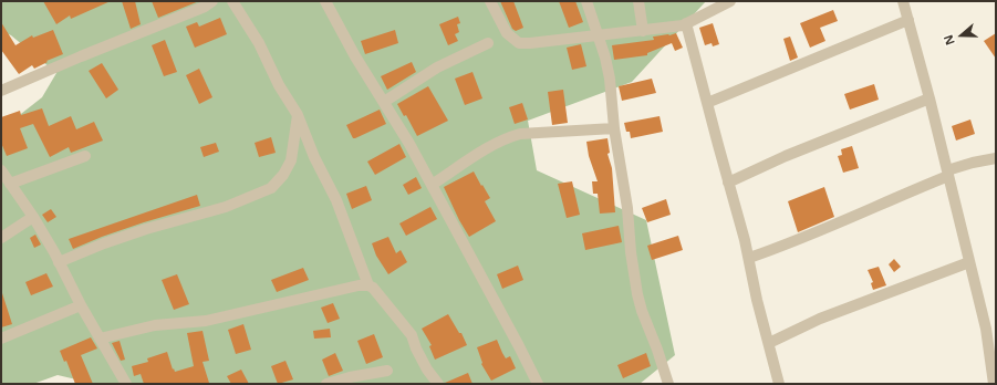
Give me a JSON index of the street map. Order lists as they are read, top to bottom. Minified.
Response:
{"north":"left"}
